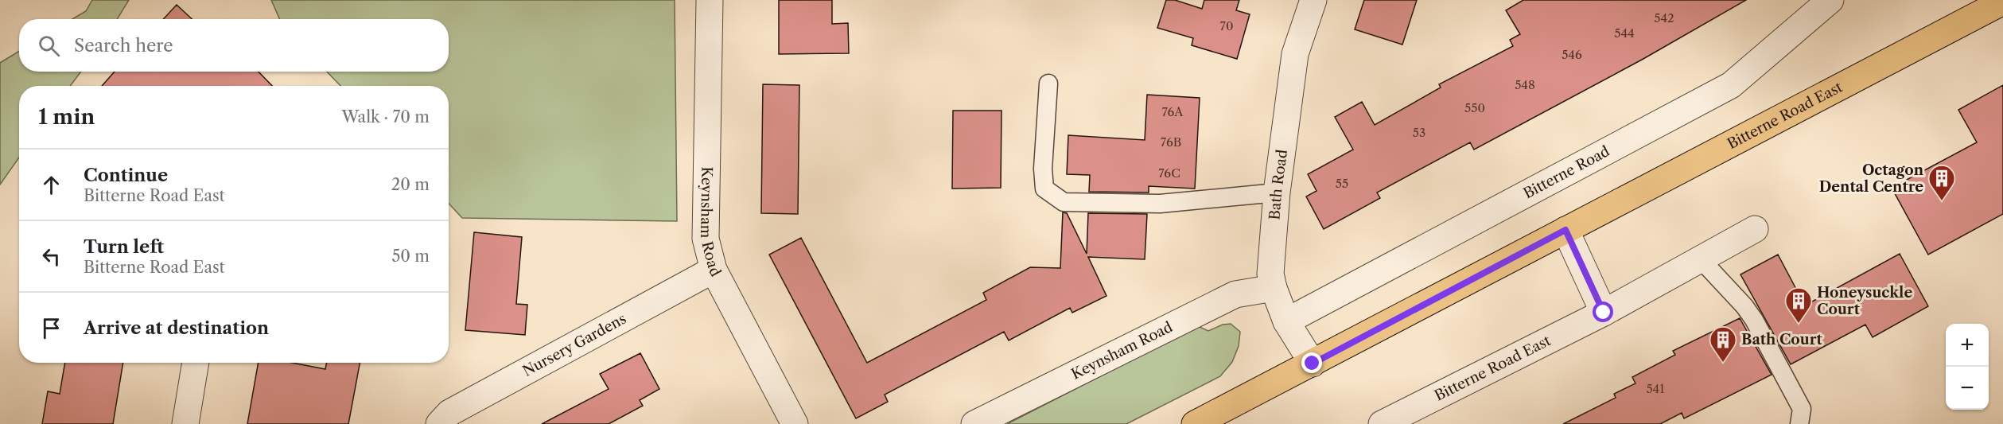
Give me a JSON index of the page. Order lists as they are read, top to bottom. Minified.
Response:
{"streets":{"main road":["Bitterne Road East"],"street":["Bitterne Road","Bath Road","Keynsham Road","Nursery Gardens"]},"crossings":[["Bitterne Road East","Bath Road"],["Bitterne Road","Bath Road"],["Bath Road","Keynsham Road"],["Keynsham Road","Nursery Gardens"]],"places":{"building":["Octagon Dental Centre","Honeysuckle Court","Bath Court"]},"house_numbers":["542","70","544","546","548","550","76A","53","76B","76C","55","541"],"page":{"search":"Search here","heading":["1 min","Walk · 70 m"],"list":[["Continue","Bitterne Road East","20 m"],["Turn left","Bitterne Road East","50 m"],"Arrive at destination"],"map_buttons":["+","−"]}}
